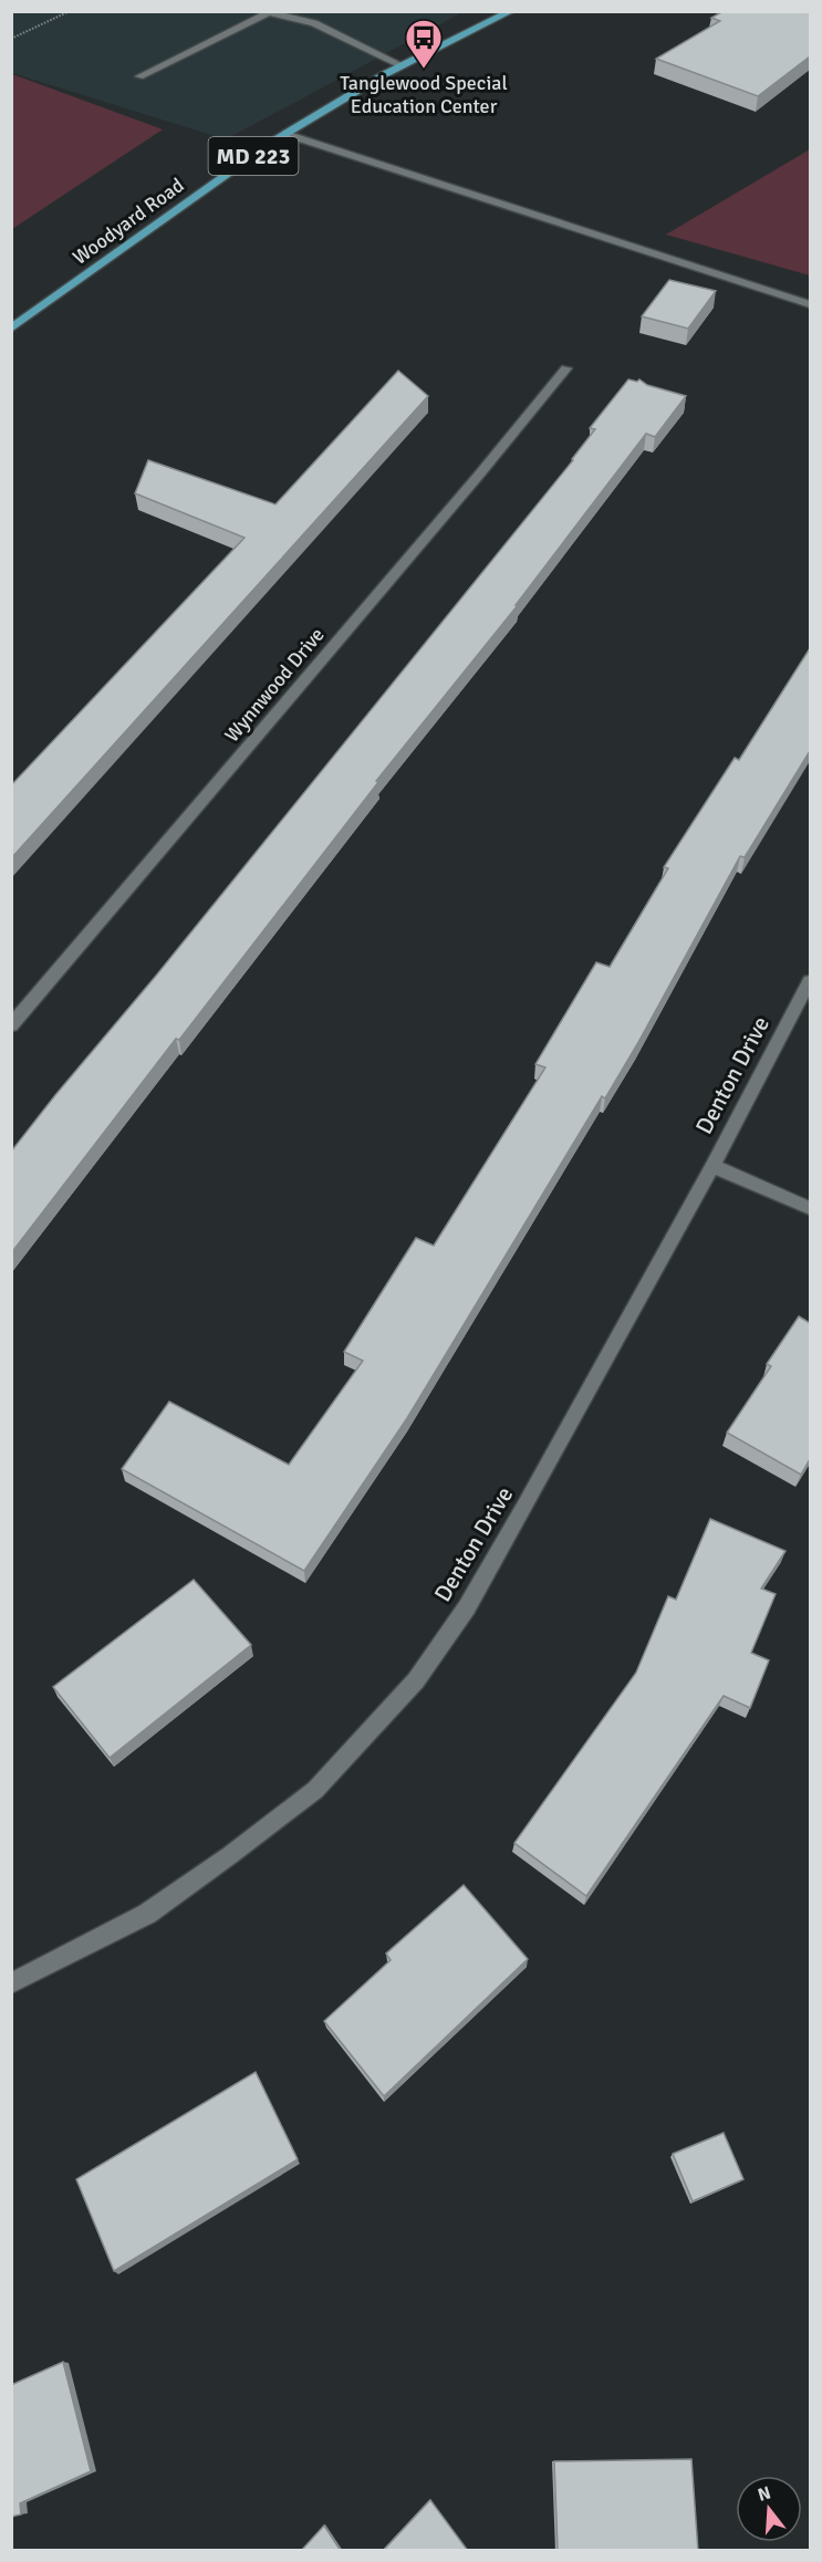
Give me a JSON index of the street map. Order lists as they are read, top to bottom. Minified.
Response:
{"streets":{"main road":["MD 223","Woodyard Road"],"street":["Wynnwood Drive","Denton Drive"]},"places":{"bus stop":["Tanglewood Special Education Center"]},"north":"top"}
